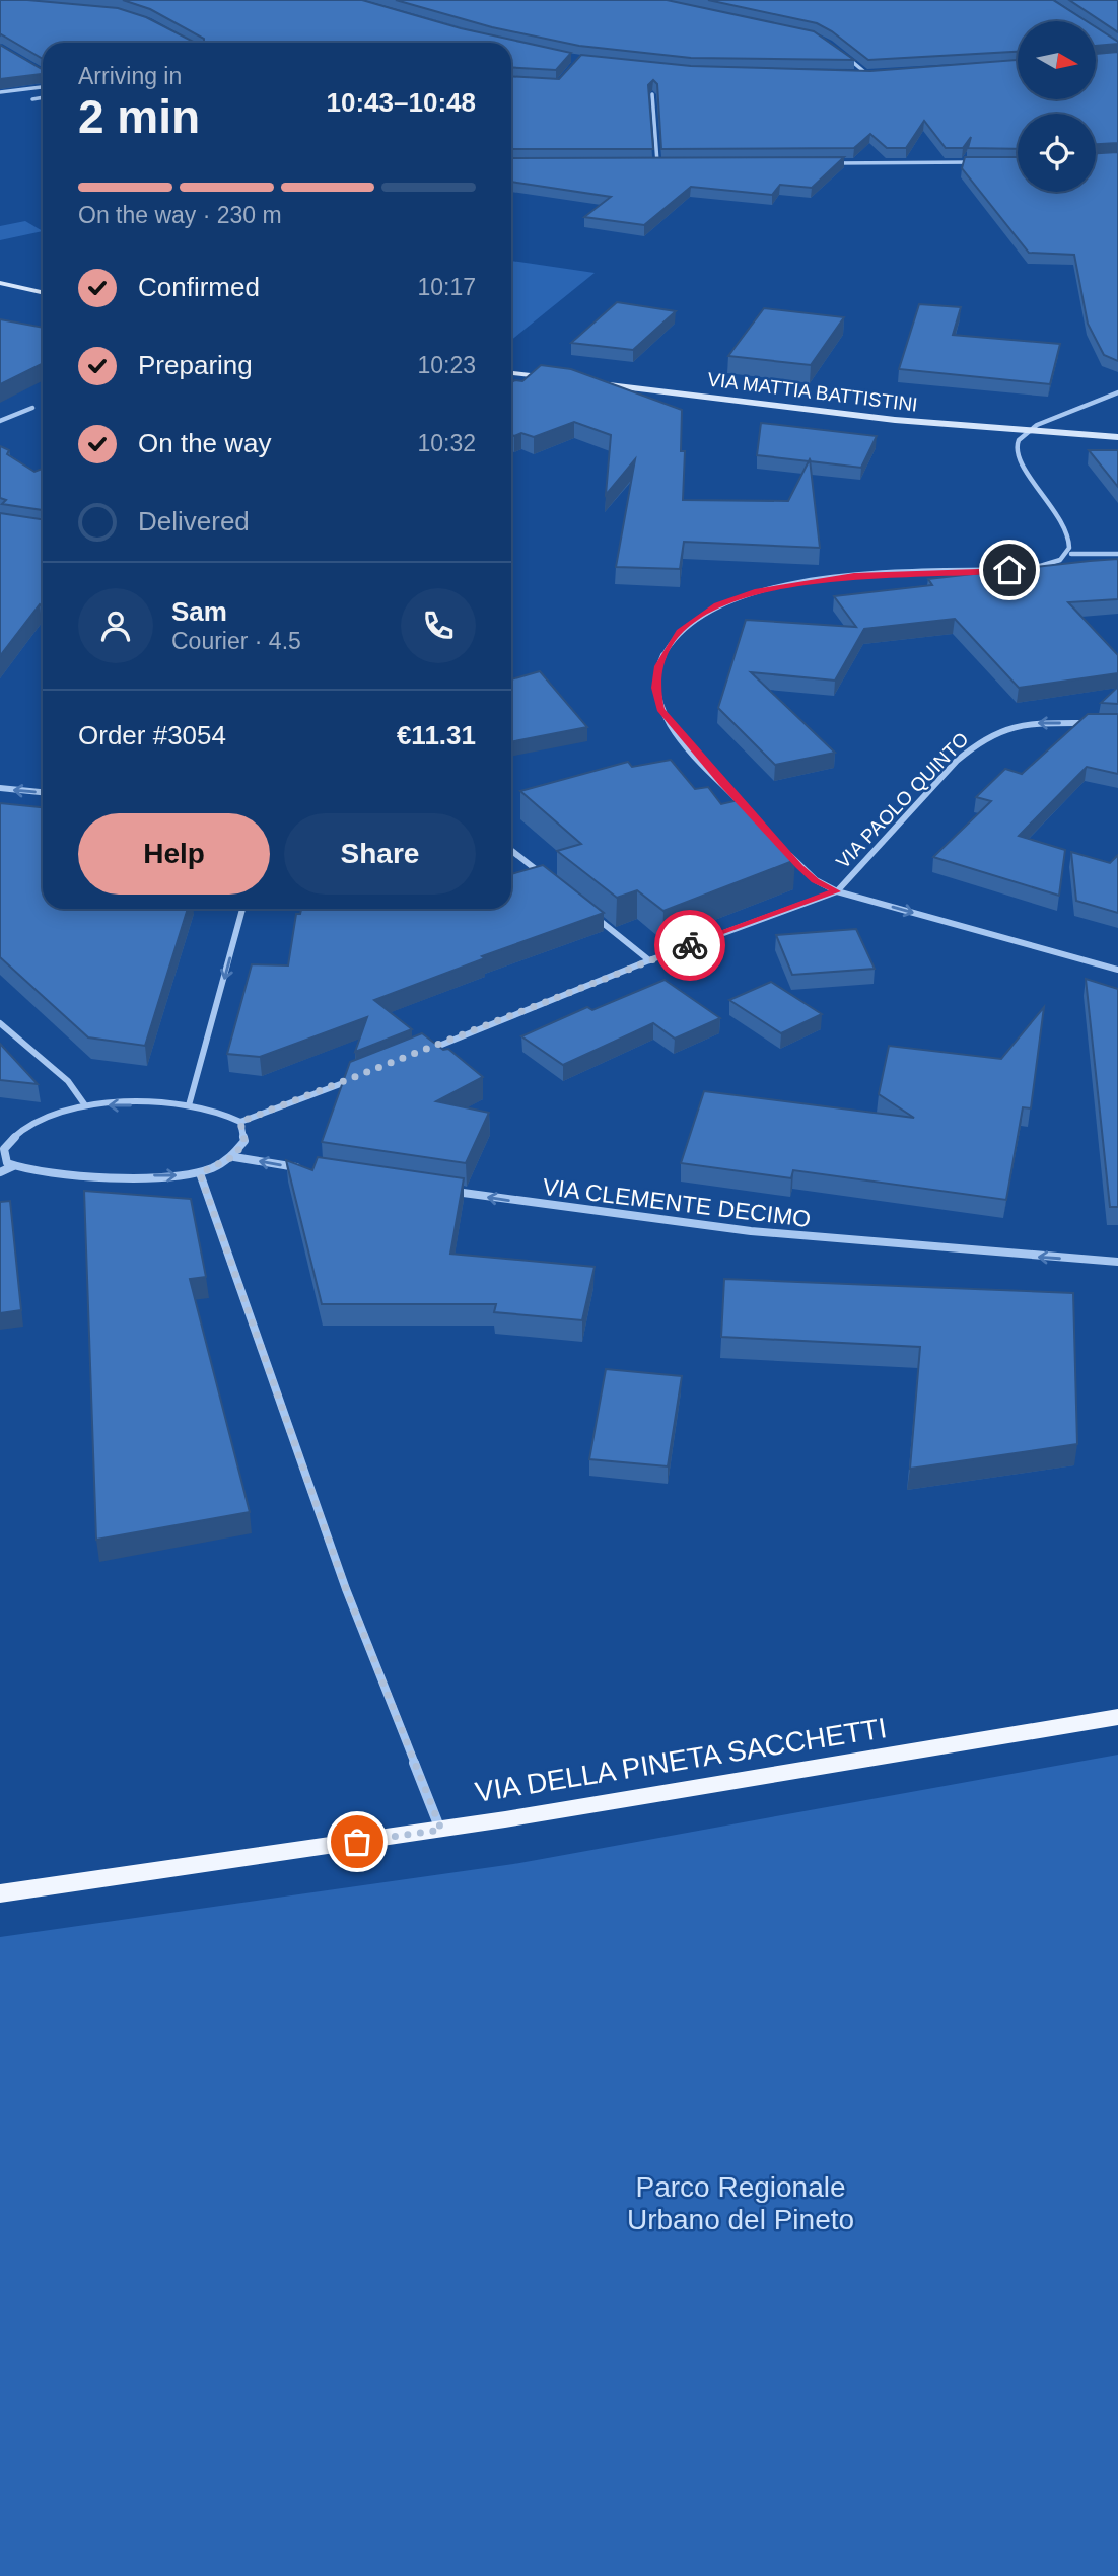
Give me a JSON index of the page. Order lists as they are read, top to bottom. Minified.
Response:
{"streets":{"main road":["VIA MATTIA BATTISTINI","VIA DELLA PINETA SACCHETTI"],"street":["VIA PAOLO QUINTO","VIA CLEMENTE DECIMO"]},"one_way":["VIA PAOLO QUINTO","VIA CLEMENTE DECIMO"],"parks":["Parco Regionale Urbano del Pineto"],"north":"right","page":{"heading":["2 min","Arriving in","10:43–10:48"],"panel":["Sam","Courier · 4.5","Order #3054","€11.31"],"bar":"On the way · 230 m","list":[["Confirmed","10:17"],["Preparing","10:23"],["On the way","10:32"],"Delivered"],"buttons":["Help","Share"]}}
